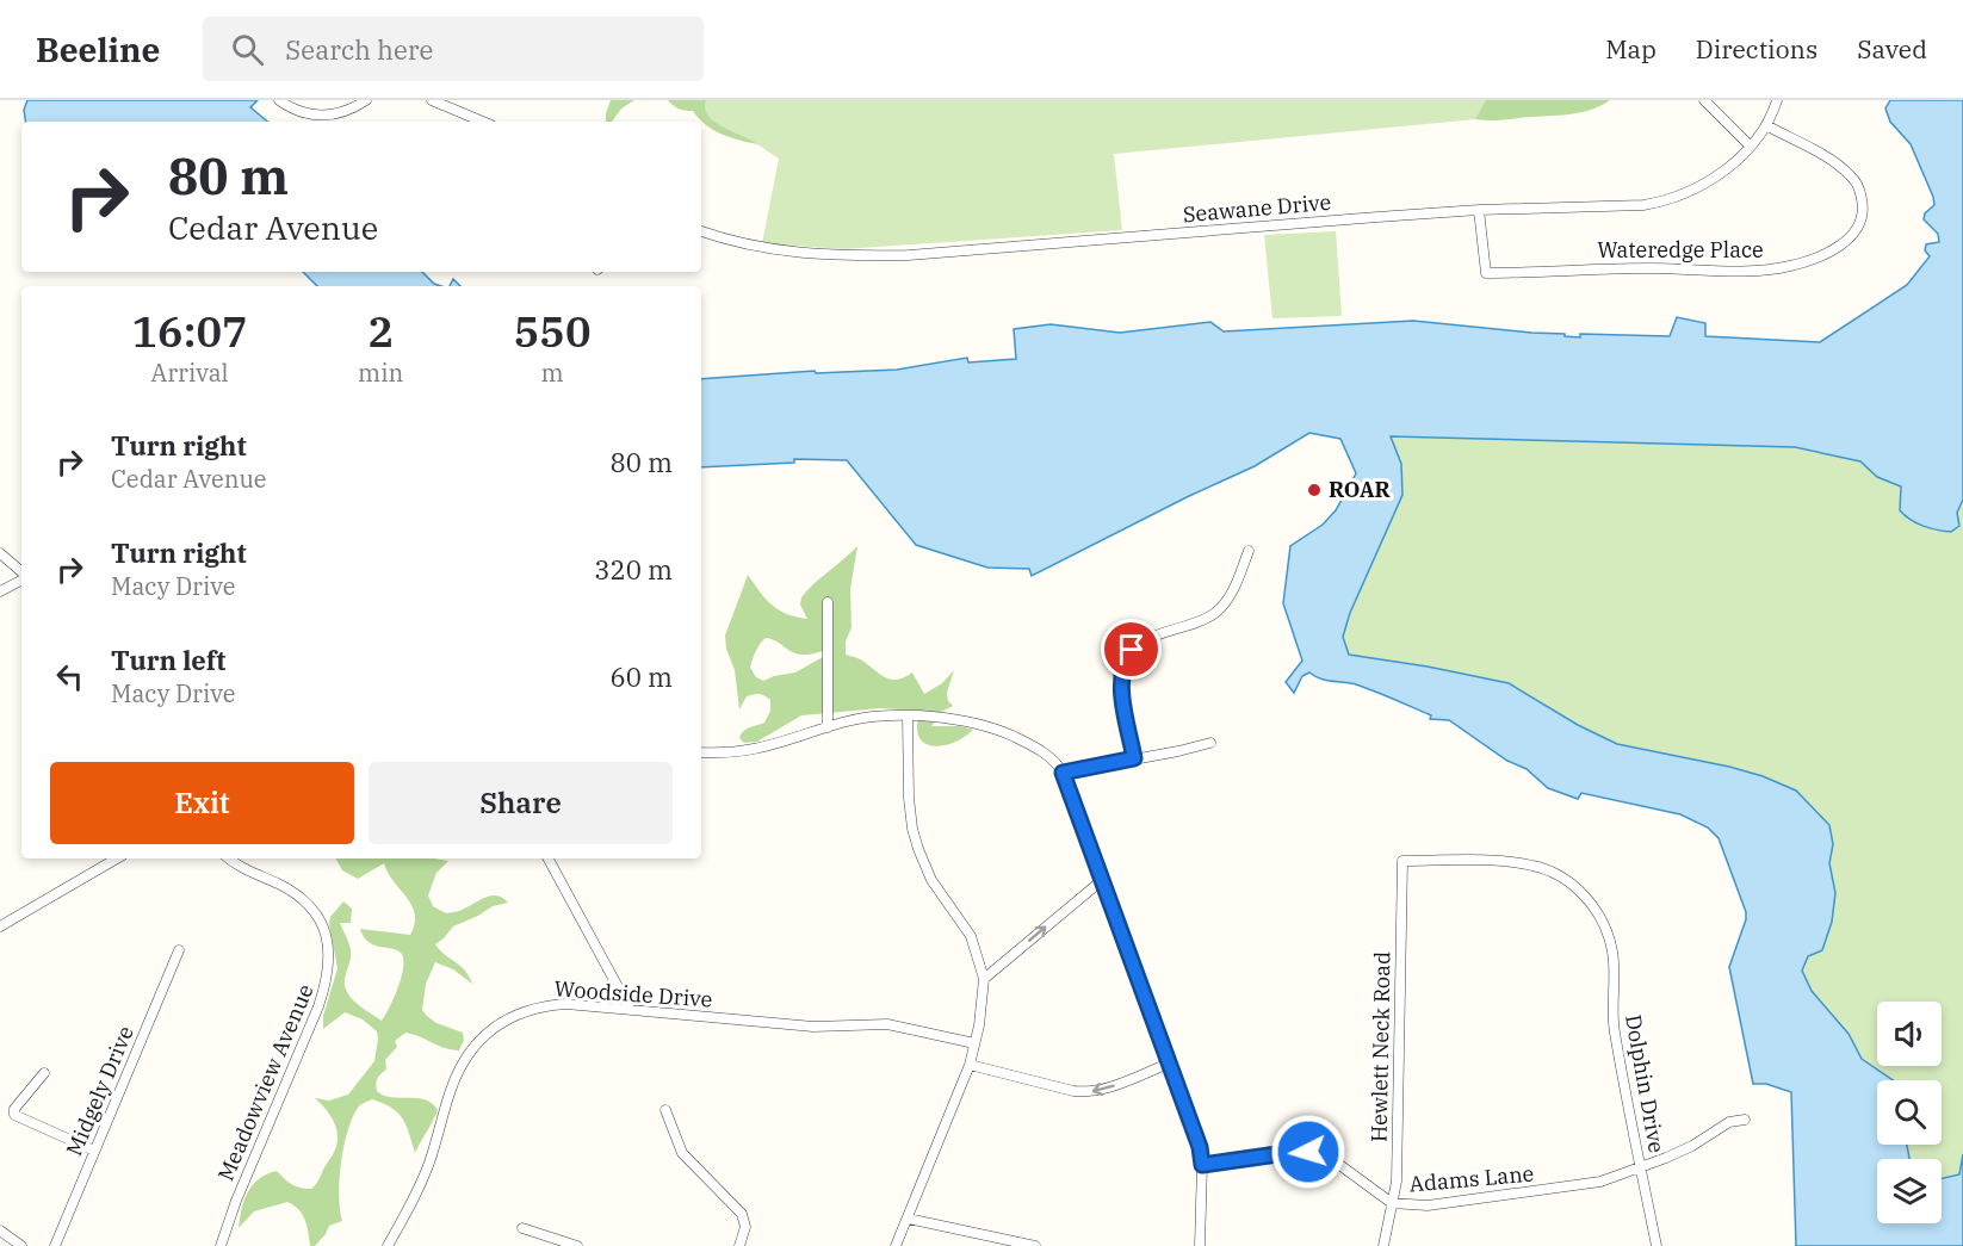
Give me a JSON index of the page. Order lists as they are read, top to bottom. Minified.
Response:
{"streets":{"street":["Seawane Drive","Wateredge Place","Woodside Drive","Hewlett Neck Road","Meadowview Avenue","Dolphin Drive","Midgely Drive","Adams Lane"]},"crossings":[["Seawane Drive","Wateredge Place"],["Hewlett Neck Road","Dolphin Drive"],["Hewlett Neck Road","Adams Lane"],["Dolphin Drive","Adams Lane"]],"places":["ROAR"],"page":{"header":"Beeline","search":"Search here","nav":["Map","Directions","Saved"],"turn":["80 m","Cedar Avenue"],"eta":["16:07","Arrival","2","min","550","m"],"list":[{"name":"Turn right","note":"Cedar Avenue","value":"80 m"},{"name":"Turn right","note":"Macy Drive","value":"320 m"},{"name":"Turn left","note":"Macy Drive","value":"60 m"}],"buttons":["Exit","Share"]}}
